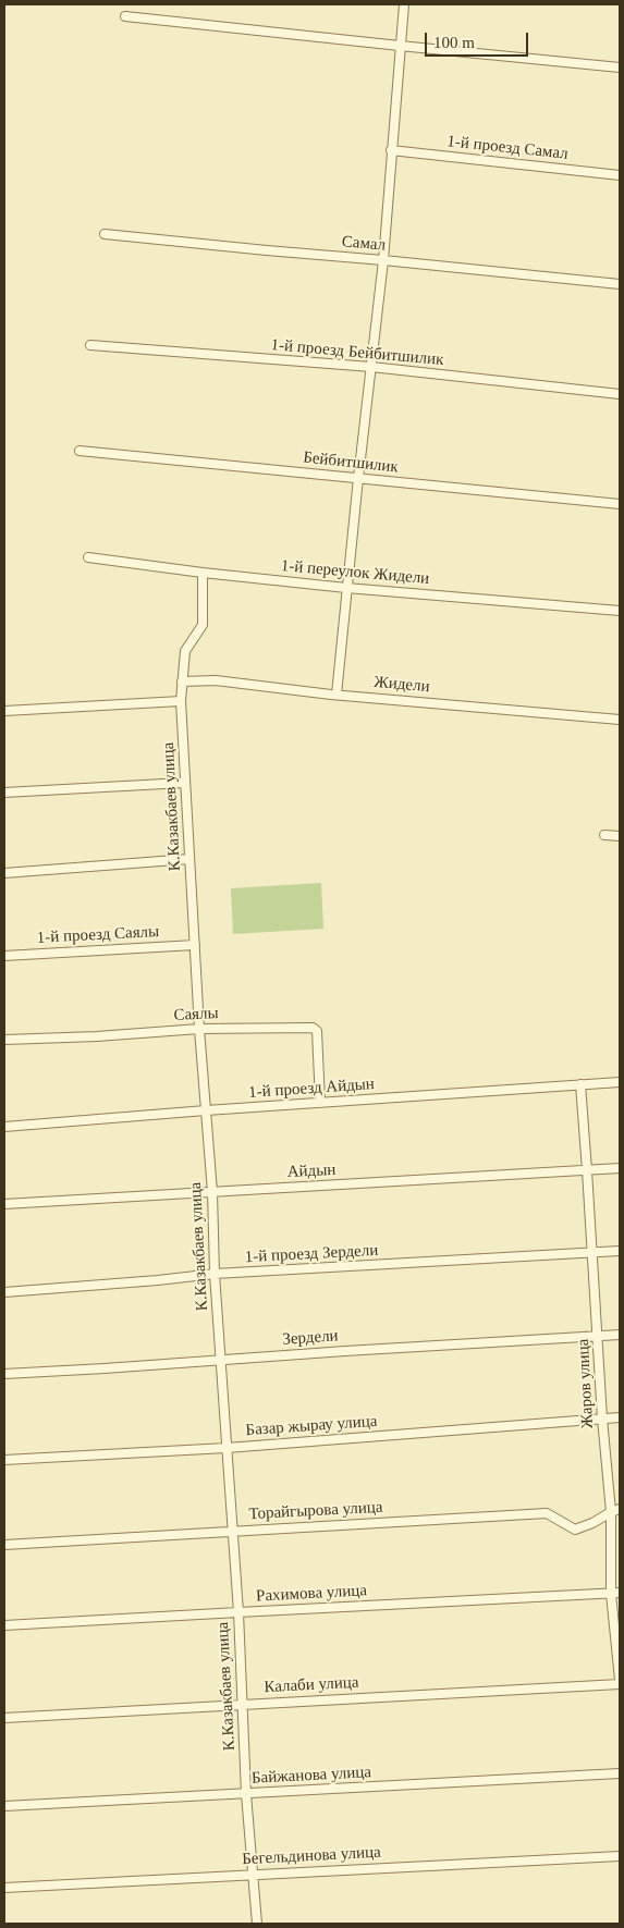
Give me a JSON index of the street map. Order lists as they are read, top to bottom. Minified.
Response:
{"streets":{"street":["1-й проезд Самал","Самал","1-й проезд Бейбитшилик","Бейбитшилик","1-й переулок Жидели","Жидели","К.Казакбаев улица","1-й проезд Саялы","Саялы","1-й проезд Айдын","Айдын","1-й проезд Зердели","Зердели","Жаров улица","Базар жырау улица","Торайгырова улица","Рахимова улица","Калаби улица","Байжанова улица","Бегельдинова улица"]},"crossings":[["1-й переулок Жидели","К.Казакбаев улица"],["Жидели","К.Казакбаев улица"],["К.Казакбаев улица","1-й проезд Саялы"],["К.Казакбаев улица","Саялы"],["К.Казакбаев улица","1-й проезд Айдын"],["К.Казакбаев улица","Айдын"],["К.Казакбаев улица","1-й проезд Зердели"],["К.Казакбаев улица","Зердели"],["К.Казакбаев улица","Базар жырау улица"],["К.Казакбаев улица","Торайгырова улица"],["К.Казакбаев улица","Рахимова улица"],["К.Казакбаев улица","Калаби улица"],["К.Казакбаев улица","Байжанова улица"],["К.Казакбаев улица","Бегельдинова улица"],["Саялы","1-й проезд Айдын"],["1-й проезд Айдын","Жаров улица"],["Айдын","Жаров улица"],["1-й проезд Зердели","Жаров улица"],["Зердели","Жаров улица"],["Жаров улица","Базар жырау улица"],["Жаров улица","Торайгырова улица"],["Жаров улица","Рахимова улица"]],"scale_bar":"100 m"}
